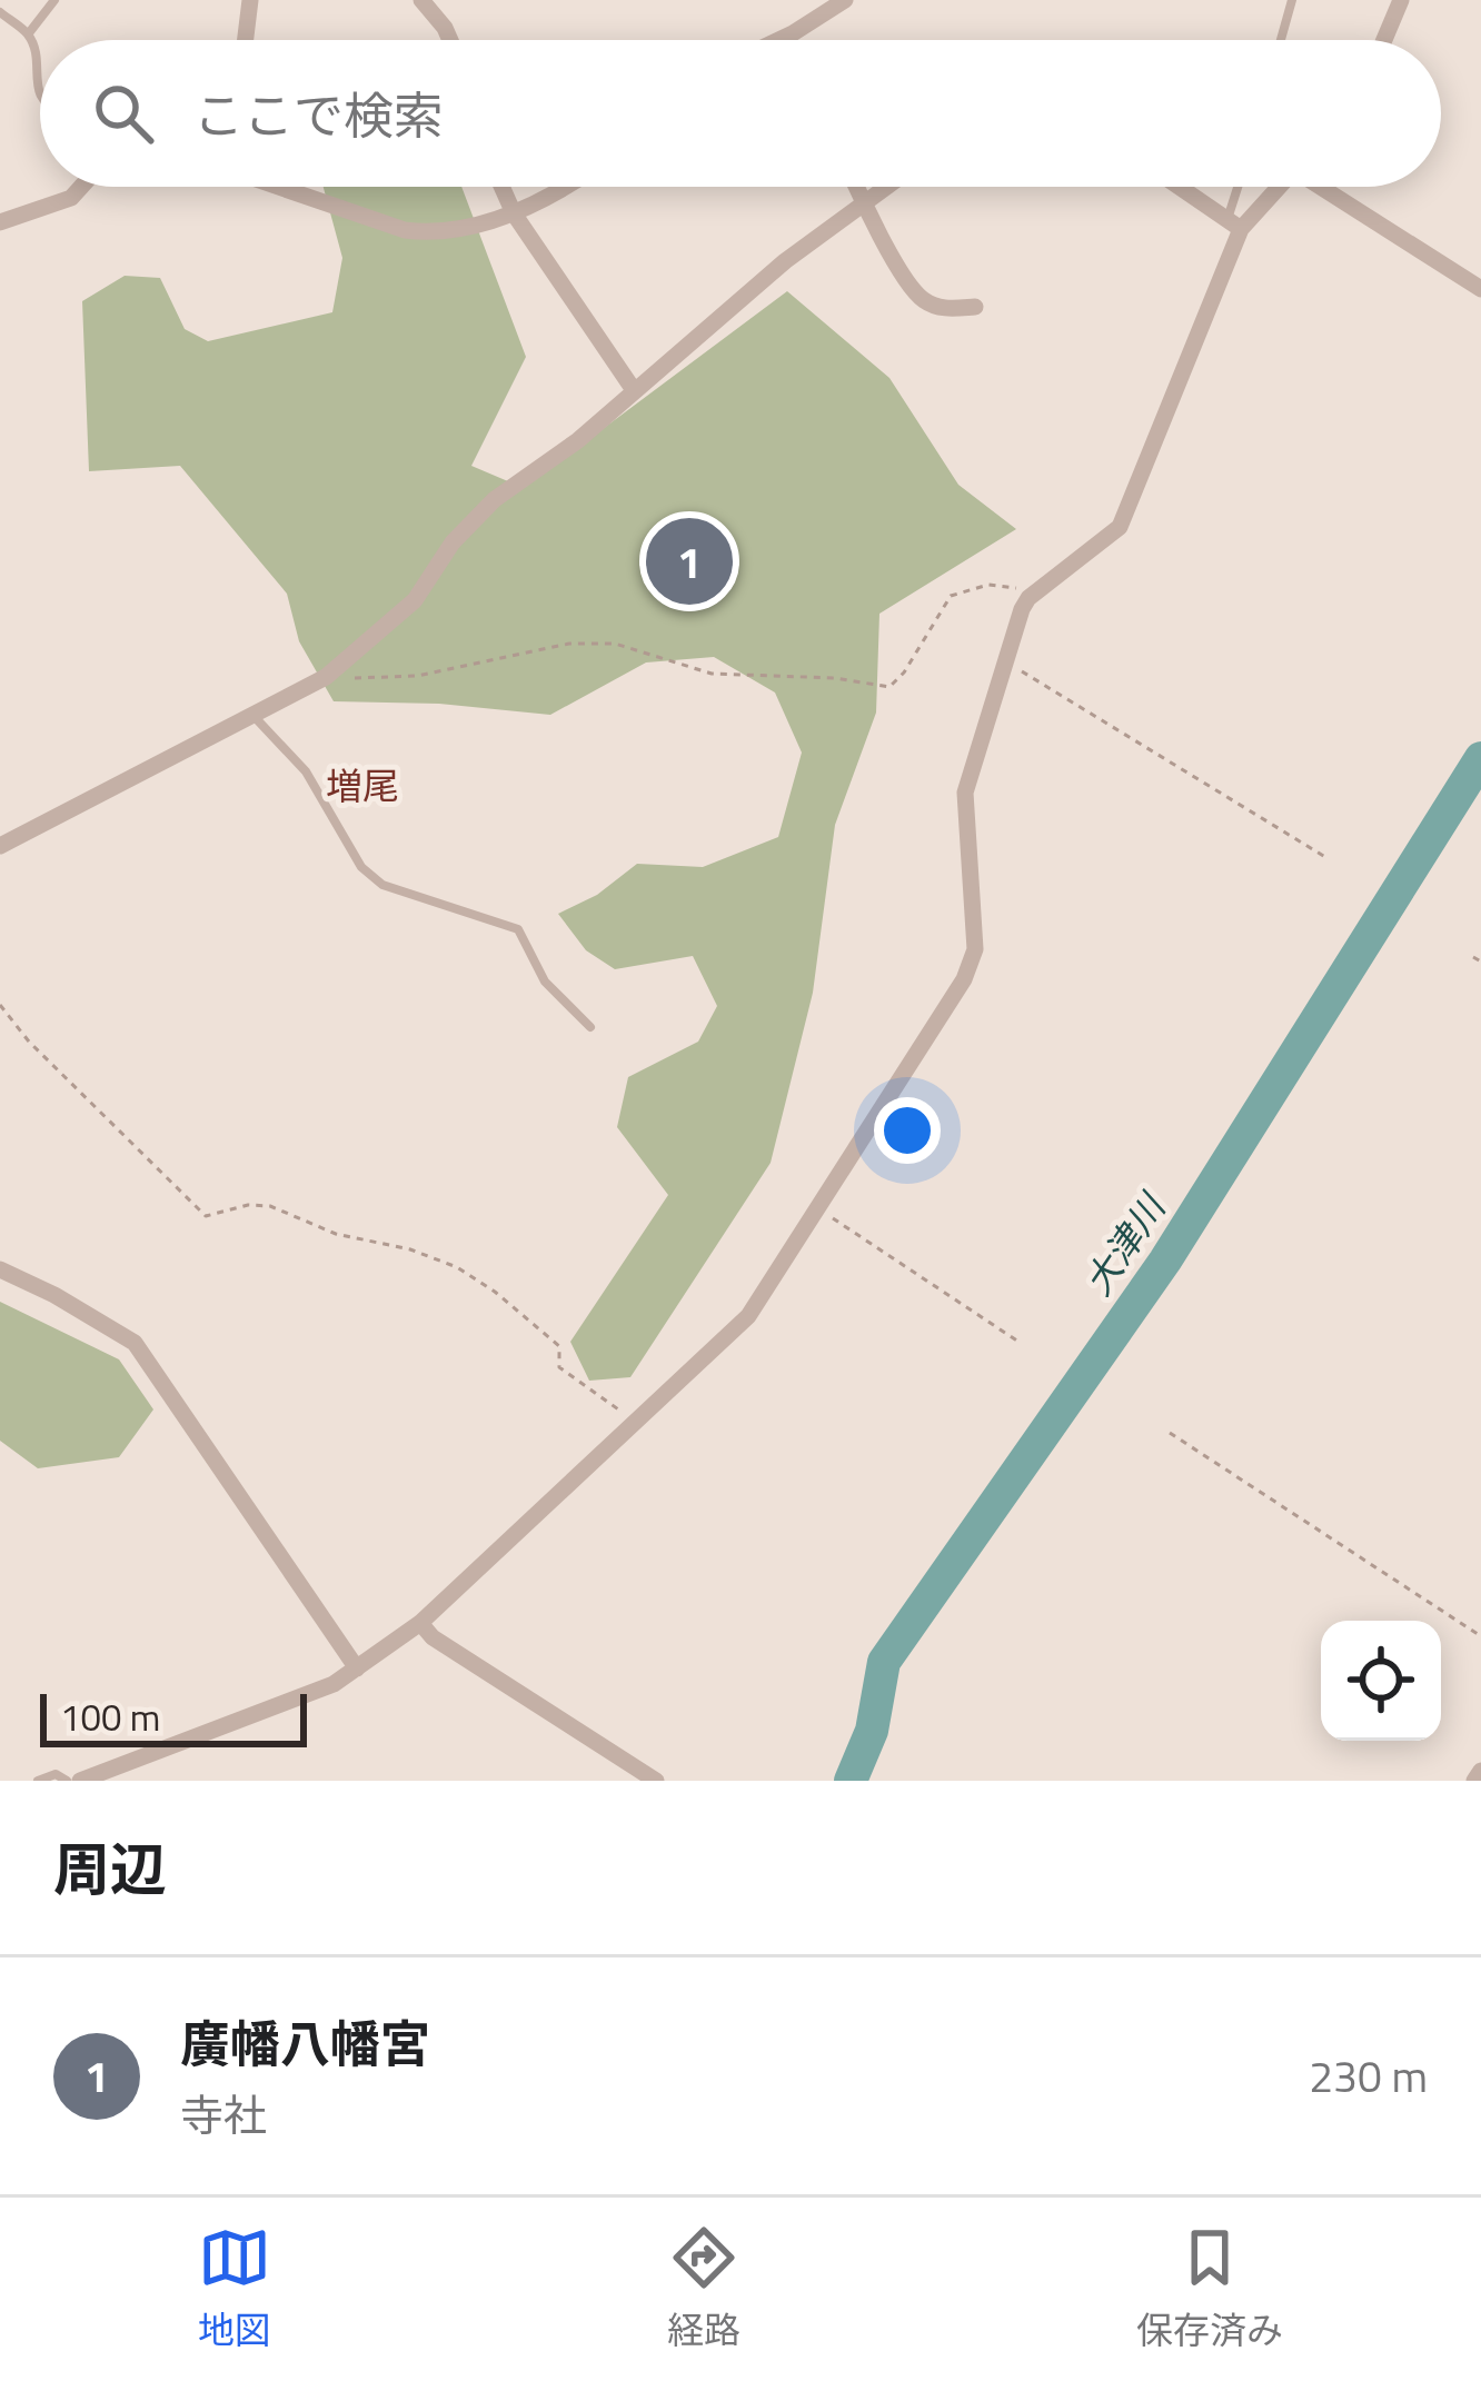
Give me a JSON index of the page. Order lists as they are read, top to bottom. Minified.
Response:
{"districts":["増尾"],"water":["大津川"],"scale_bar":"100 m","page":{"search":"ここで検索","pins":"1","scale":"100 m","heading":"周辺","list":[{"mark":"1","name":"廣幡八幡宮","note":"寺社","value":"230 m"}],"nav":["地図","経路","保存済み"]}}
